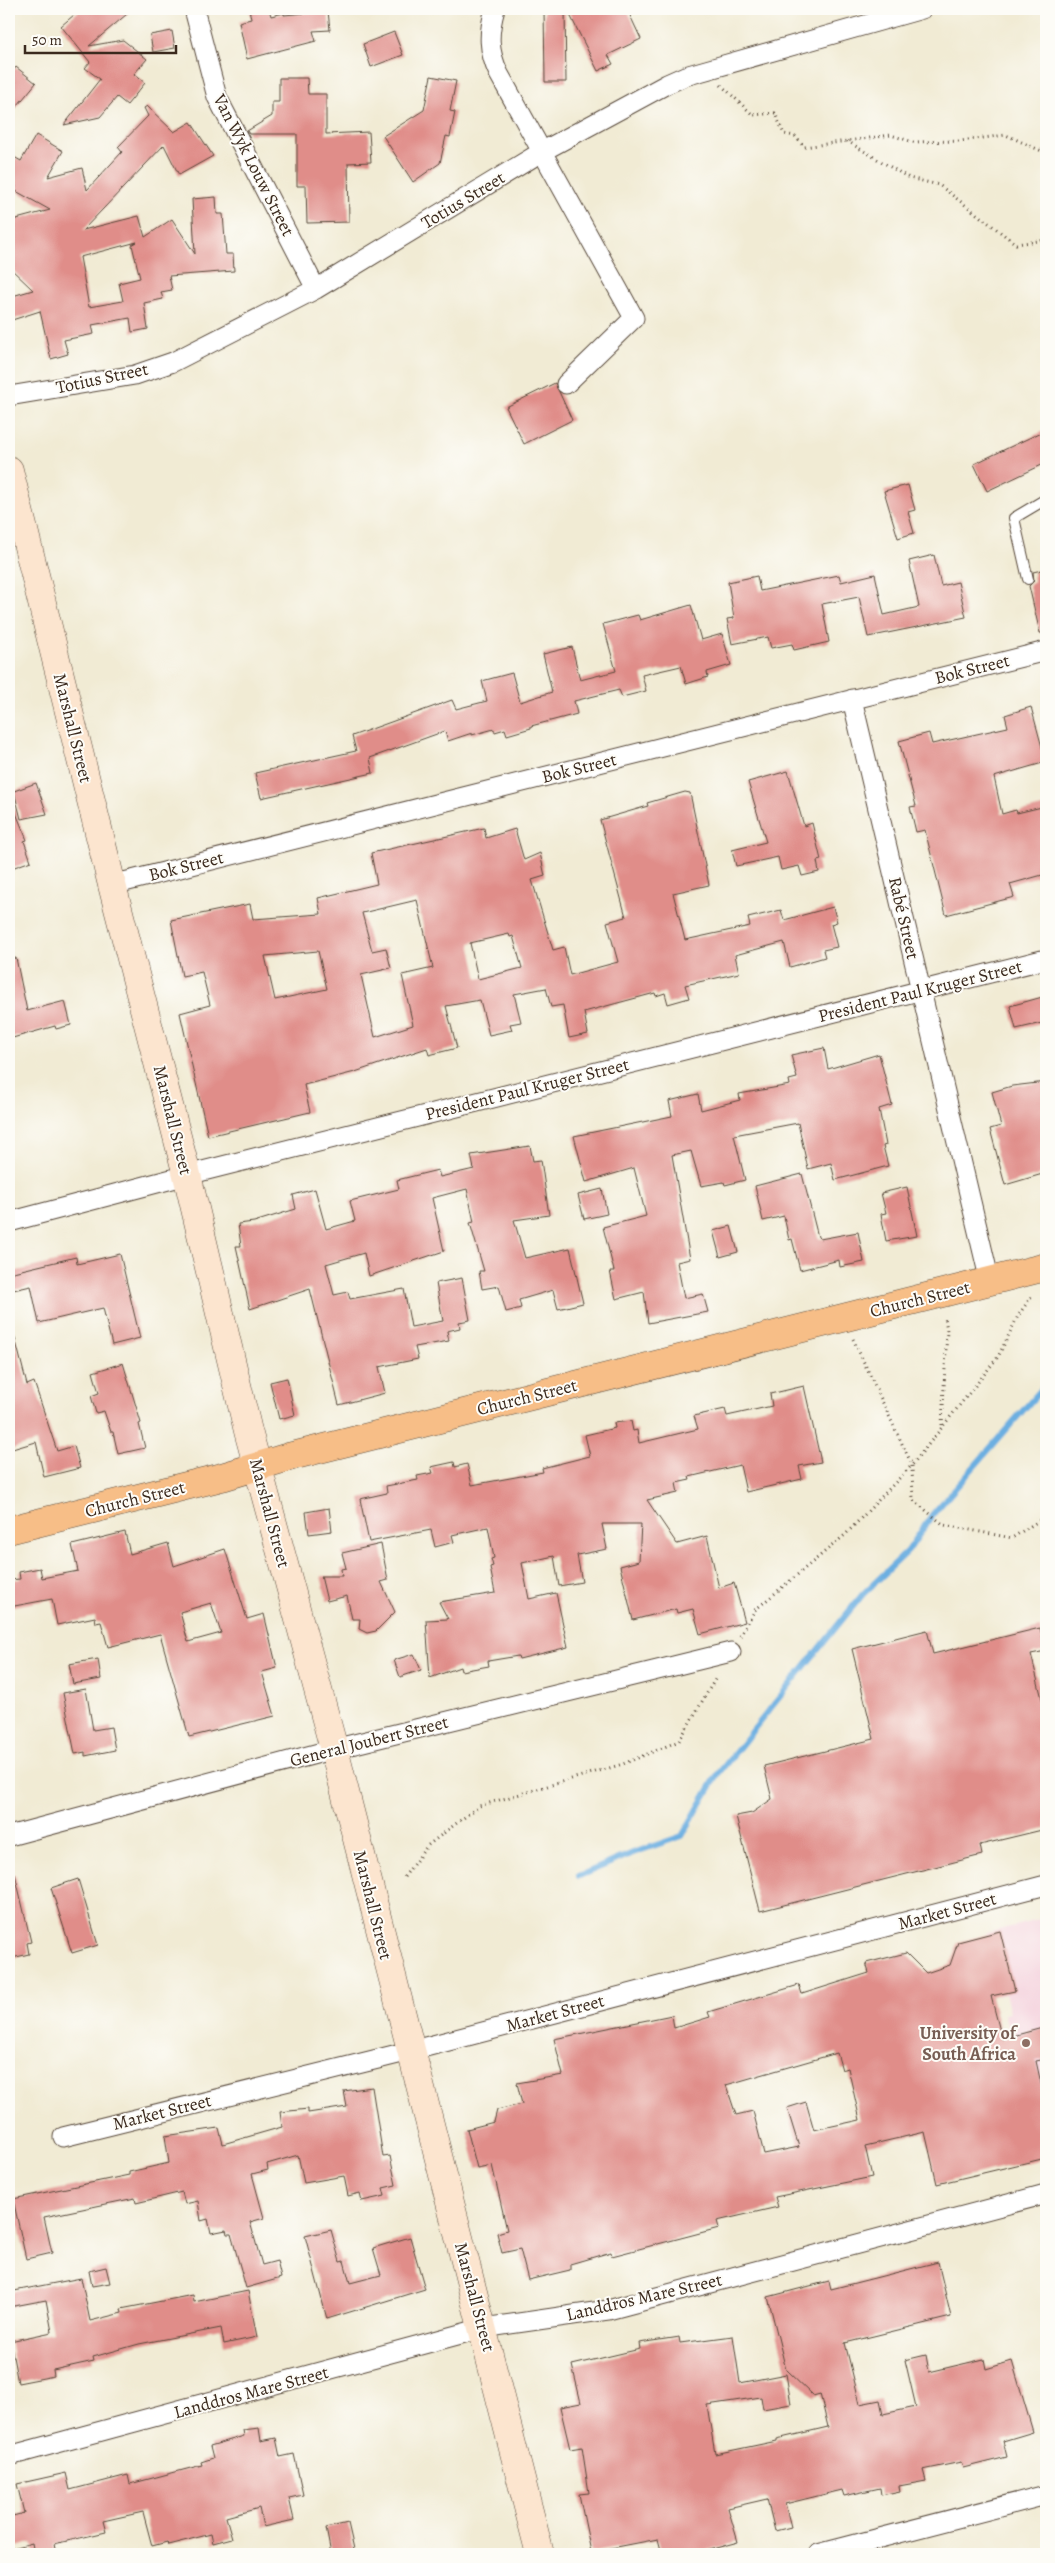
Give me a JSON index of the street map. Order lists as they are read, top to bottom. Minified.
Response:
{"streets":{"main road":["Church Street"],"street":["Van Wyk Louw Street","Totius Street","Bok Street","Marshall Street","Rabé Street","President Paul Kruger Street","General Joubert Street","Market Street","Landdros Mare Street"]},"crossings":[["Van Wyk Louw Street","Totius Street"],["Bok Street","Marshall Street"],["Bok Street","Rabé Street"],["Marshall Street","President Paul Kruger Street"],["Marshall Street","Church Street"],["Marshall Street","General Joubert Street"],["Marshall Street","Market Street"],["Marshall Street","Landdros Mare Street"],["Rabé Street","President Paul Kruger Street"],["Rabé Street","Church Street"]],"places":["University of South Africa"],"scale_bar":"50 m"}
